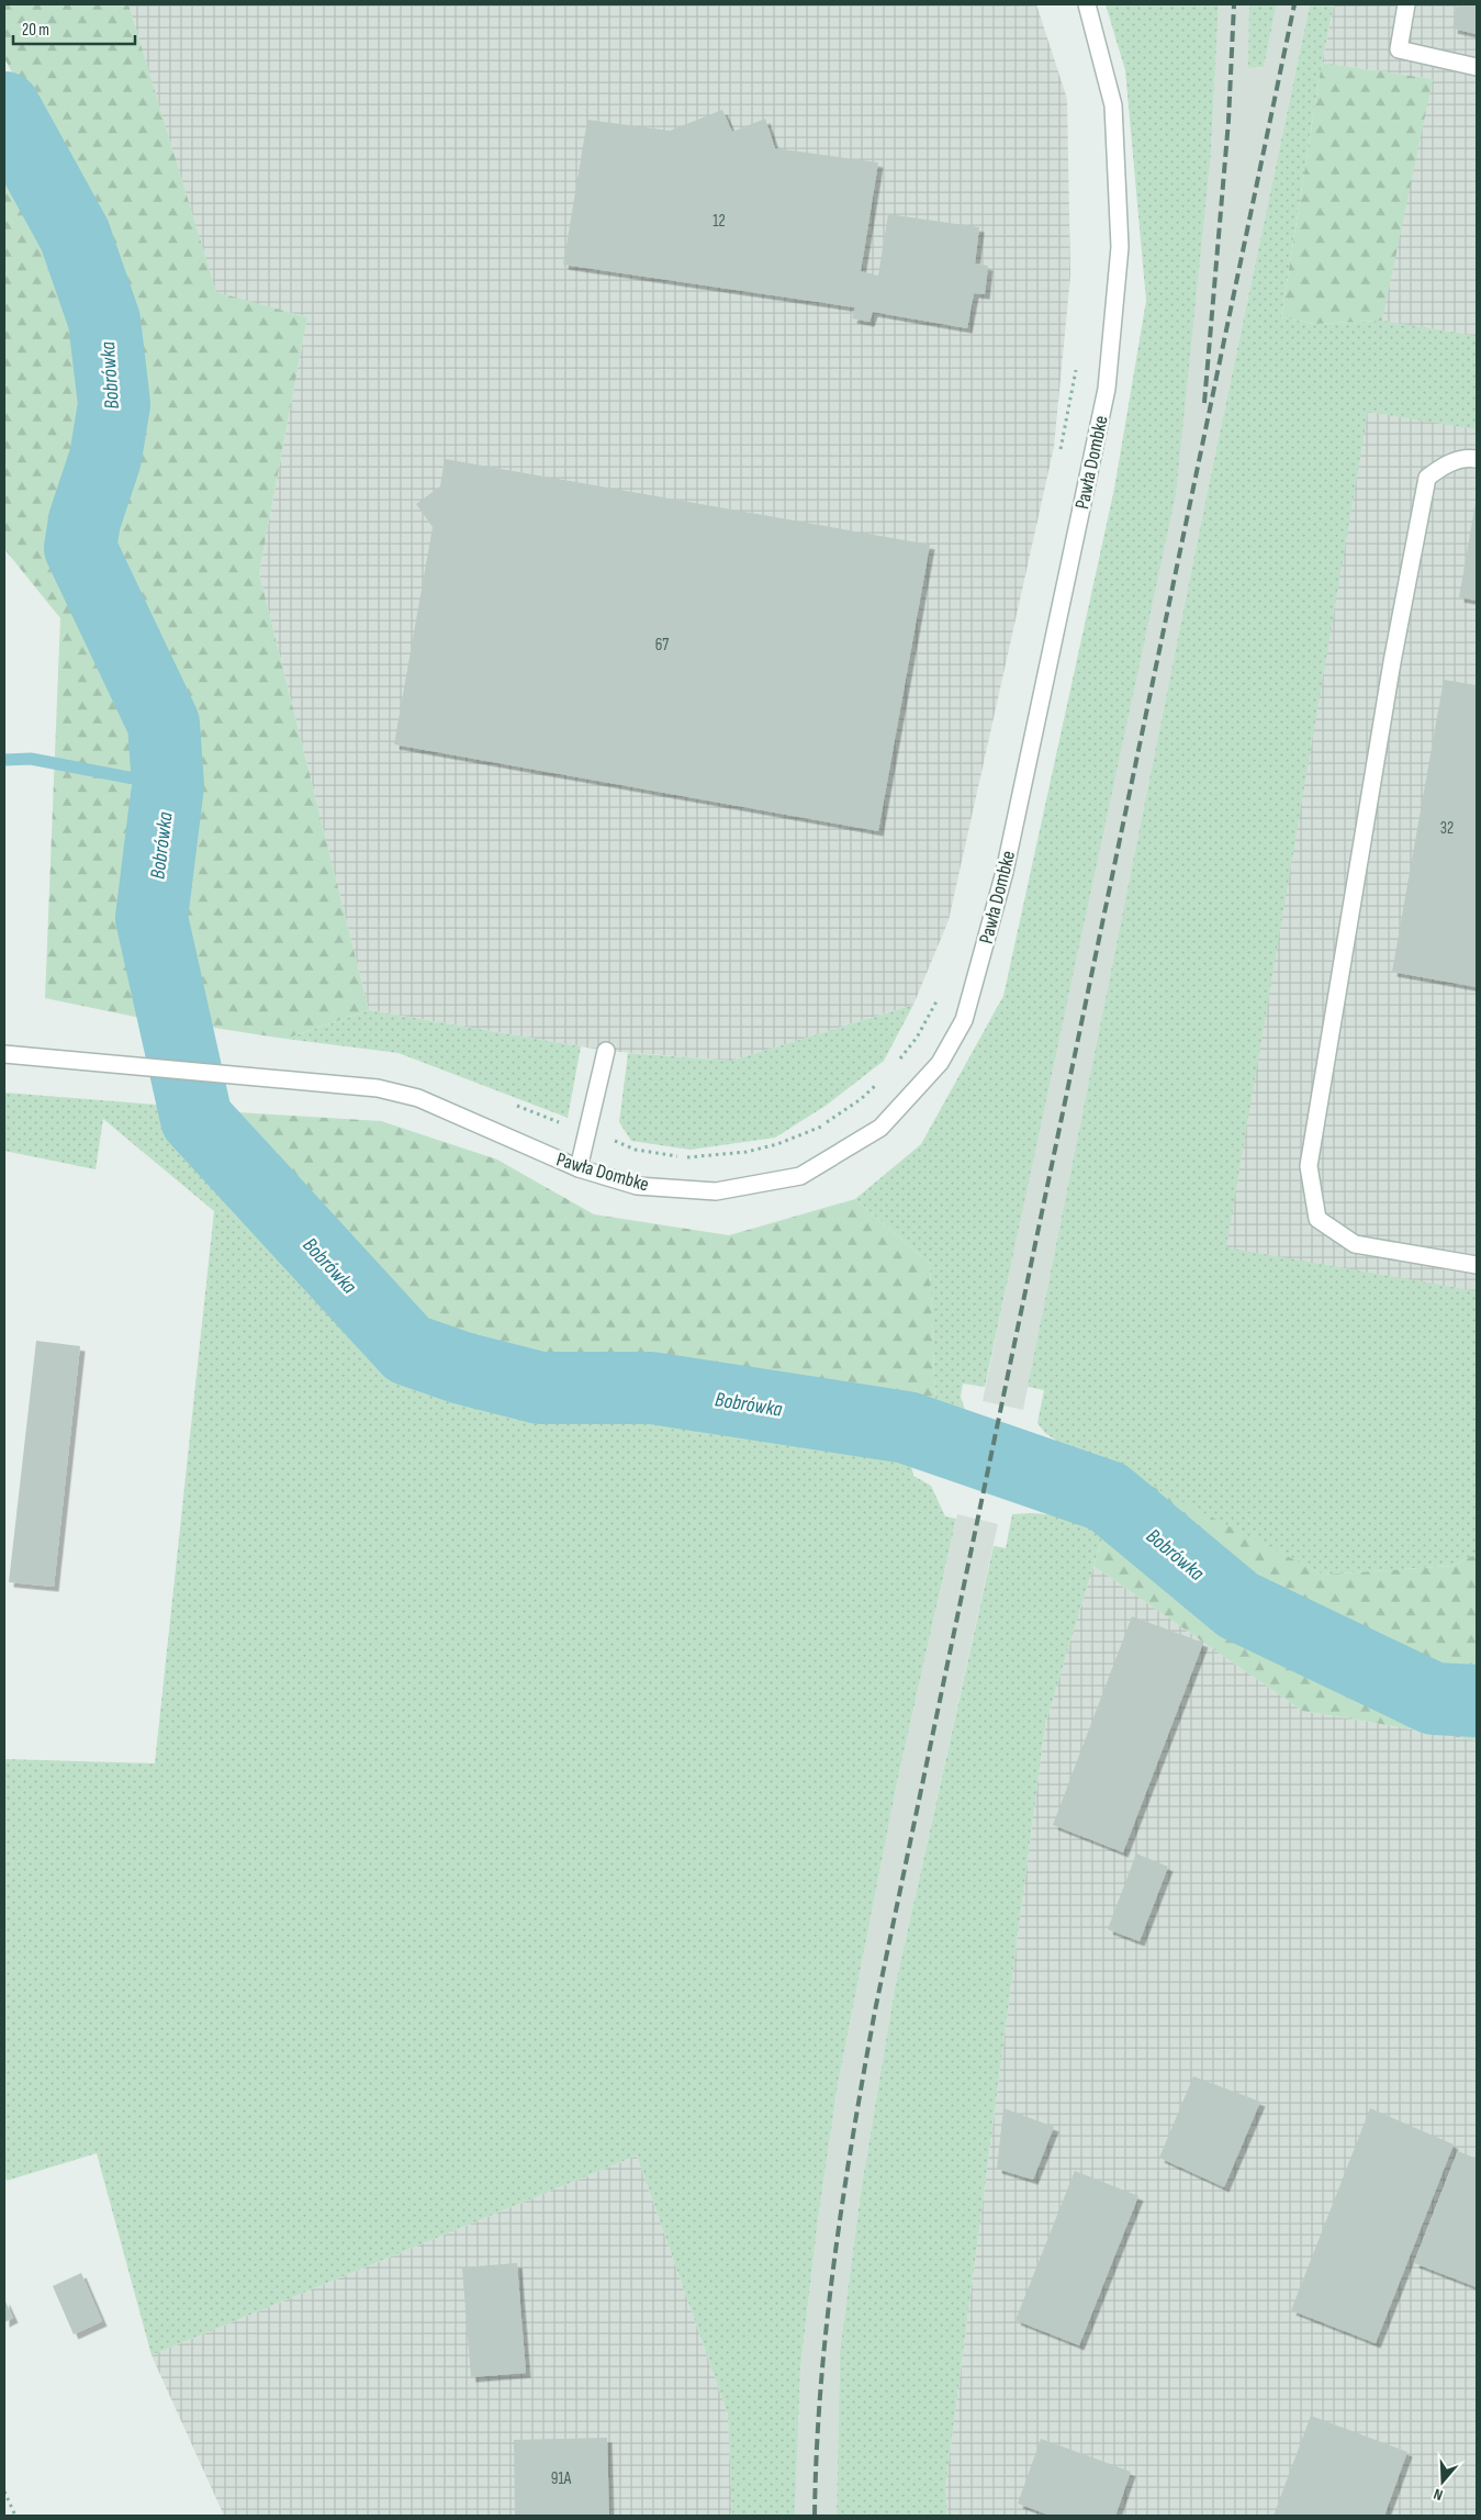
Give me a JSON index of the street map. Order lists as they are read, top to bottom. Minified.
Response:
{"streets":{"street":["Pawła Dombke"]},"water":["Bobrówka"],"house_numbers":["12","67","32","91A"],"scale_bar":"20 m","north":"bottom"}
